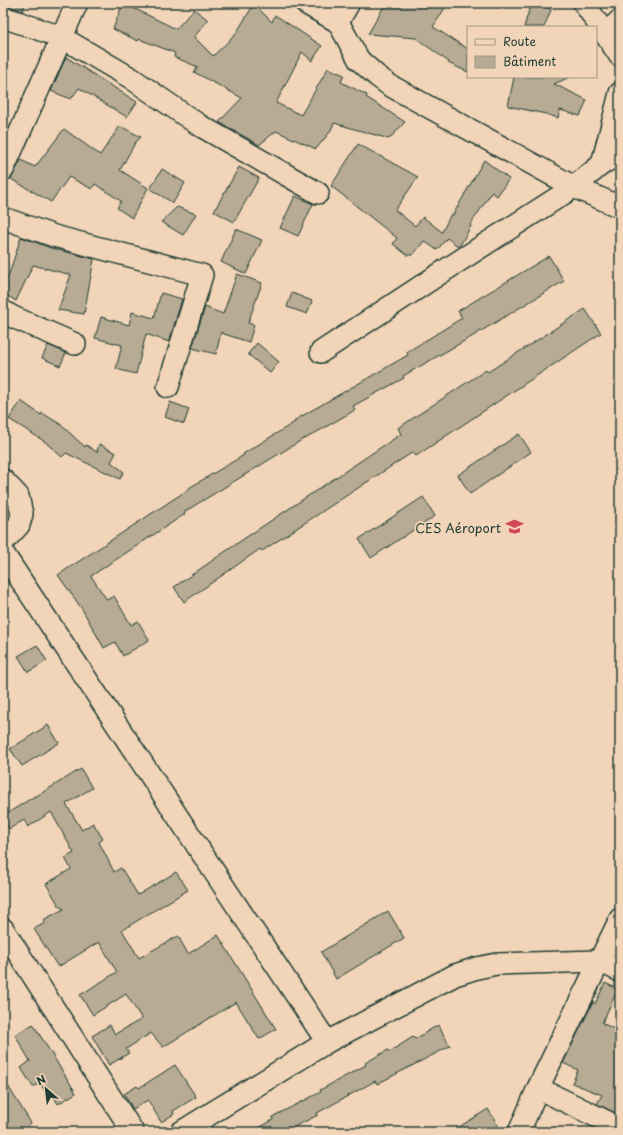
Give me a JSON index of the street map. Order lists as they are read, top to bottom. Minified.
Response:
{"places":{"school or university":["CES Aéroport"]},"legend":["Route","Bâtiment"],"north":"top left"}
